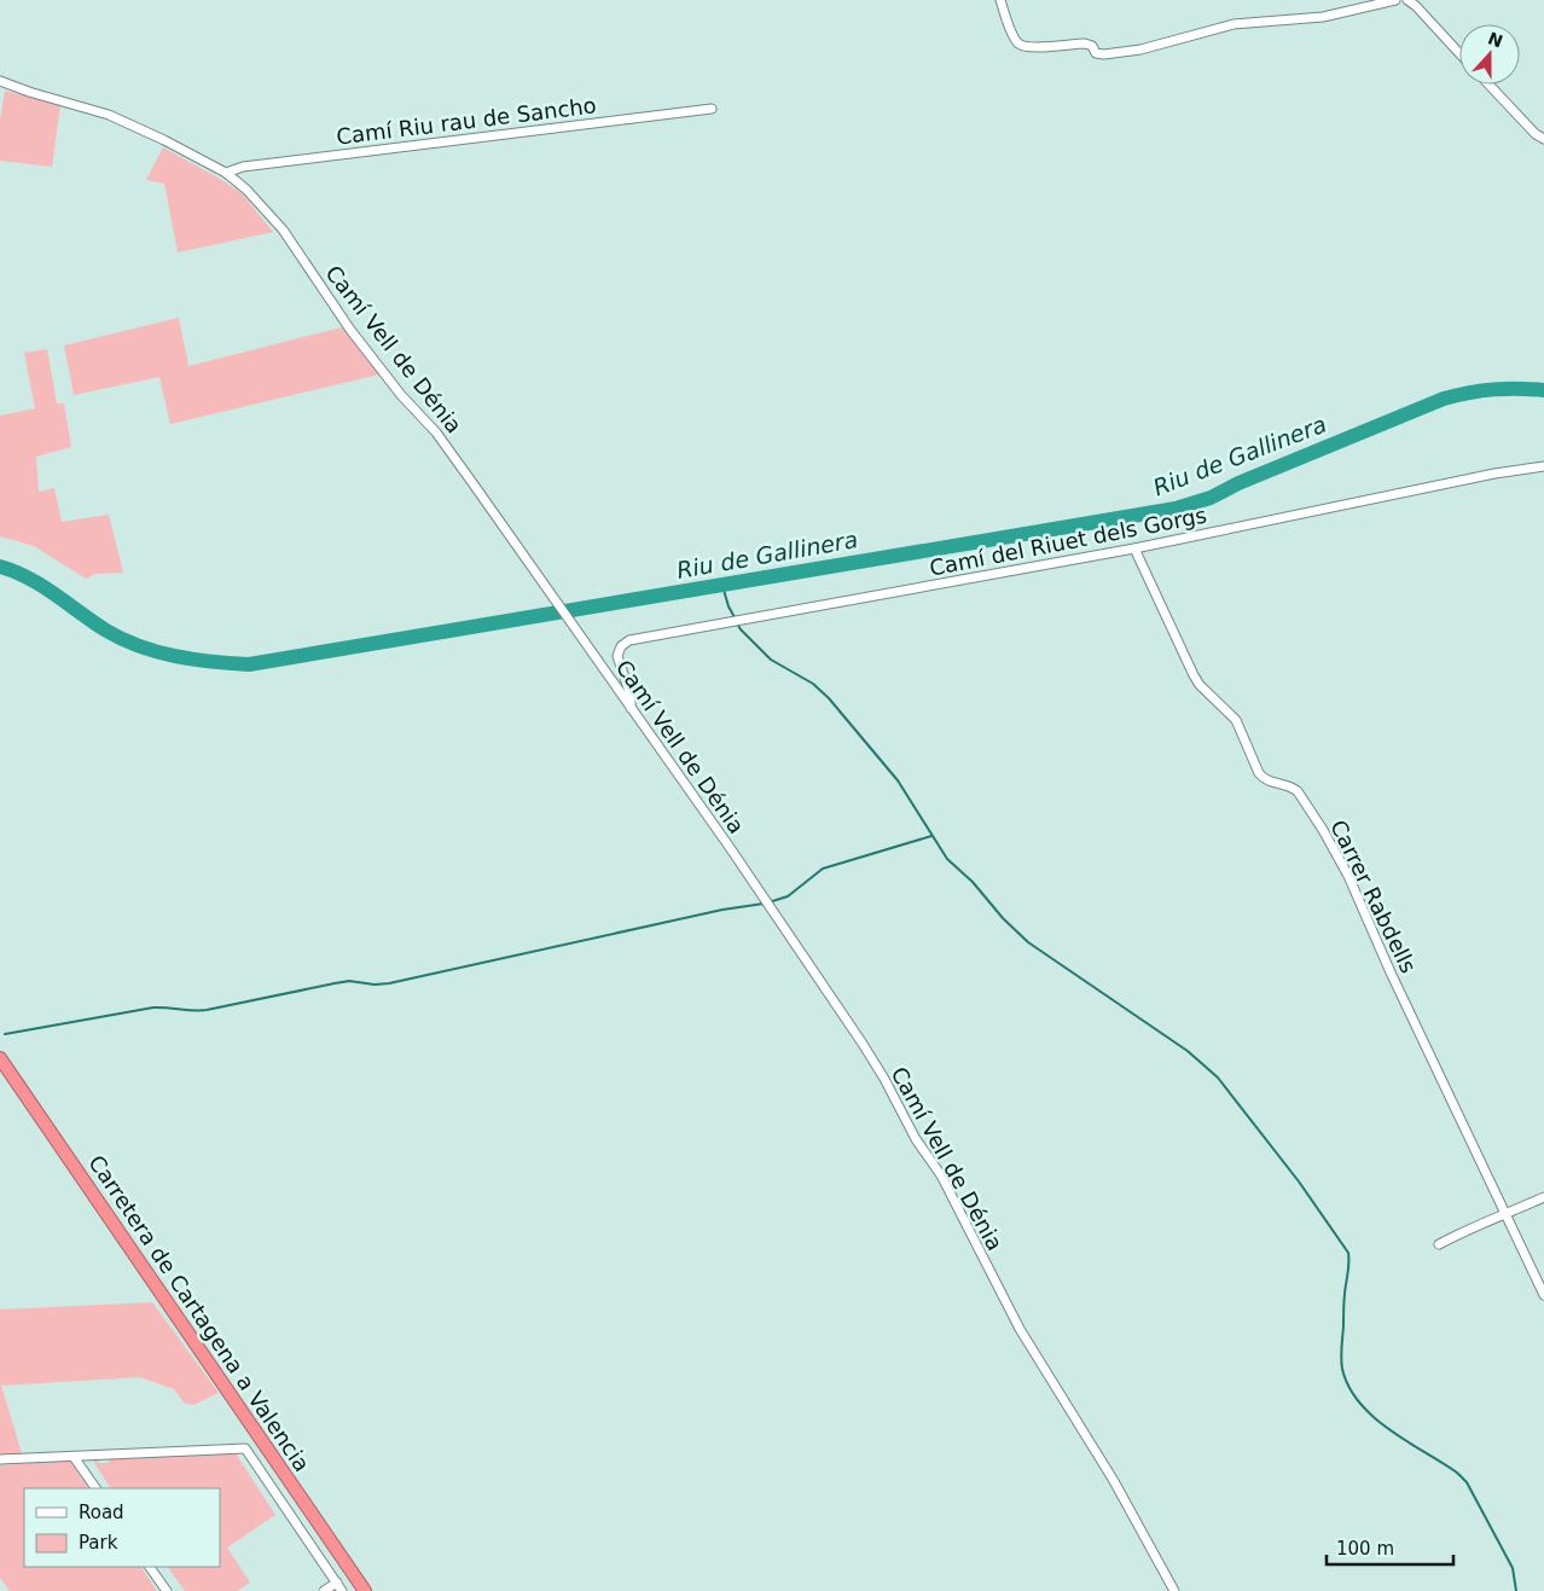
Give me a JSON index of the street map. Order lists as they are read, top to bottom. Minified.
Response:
{"streets":{"highway":["Carretera de Cartagena a Valencia"],"street":["Camí Riu rau de Sancho","Camí Vell de Dénia","Camí del Riuet dels Gorgs","Carrer Rabdells"]},"crossings":[["Camí Riu rau de Sancho","Camí Vell de Dénia"],["Camí Vell de Dénia","Camí del Riuet dels Gorgs"],["Camí del Riuet dels Gorgs","Carrer Rabdells"]],"water":["Riu de Gallinera"],"legend":["Road","Park"],"scale_bar":"100 m","north":"top"}
